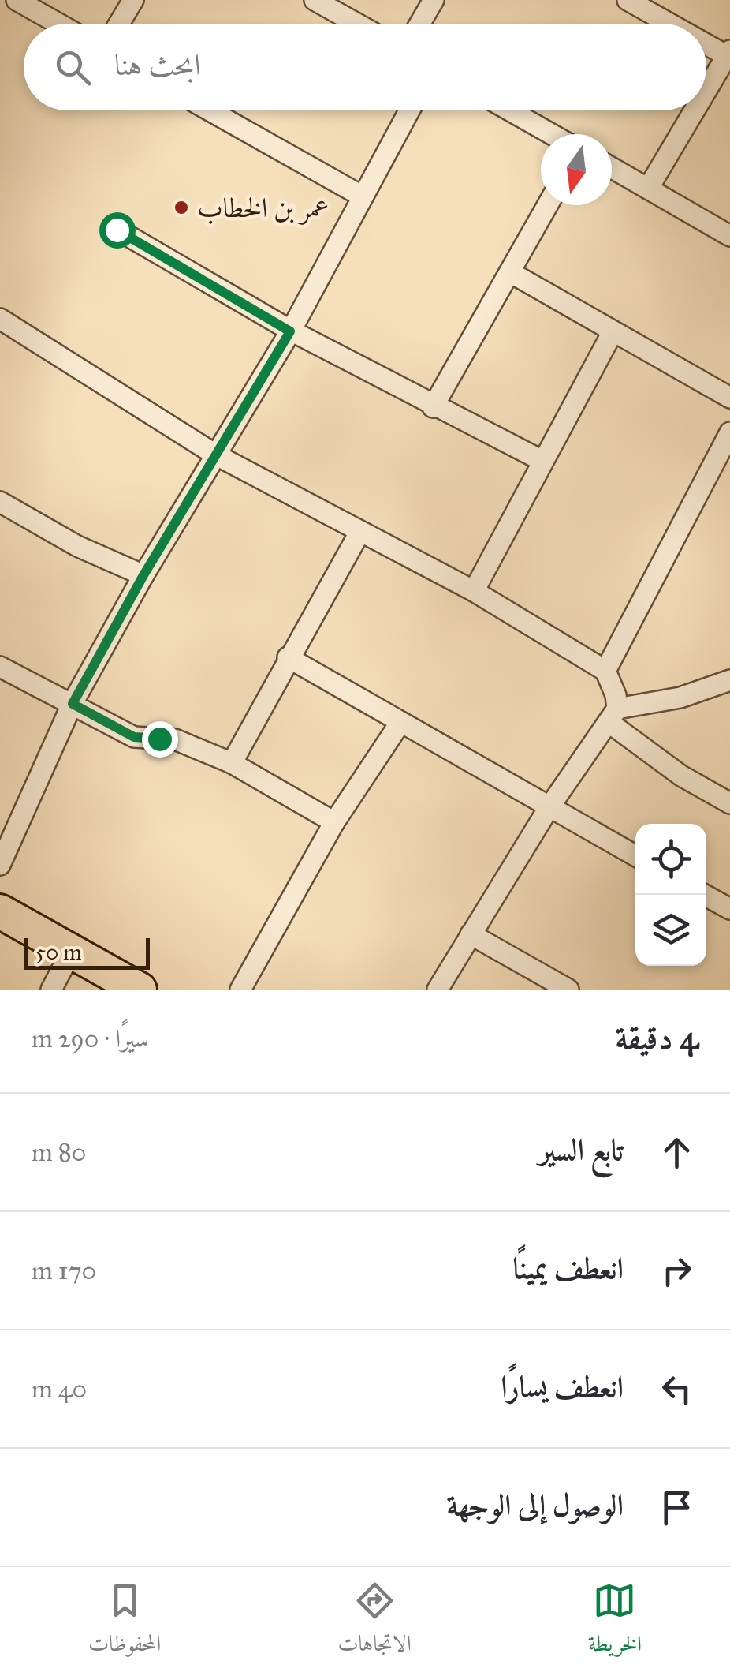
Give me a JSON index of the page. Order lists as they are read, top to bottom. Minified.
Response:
{"places":["عمر بن الخطاب"],"scale_bar":"50 m","north":"bottom","page":{"search":"ابحث هنا","scale":"50 m","heading":["4 دقيقة","سيرًا · 290 m"],"list":[["تابع السير","80 m"],["انعطف يمينًا","170 m"],["انعطف يسارًا","40 m"],"الوصول إلى الوجهة"],"nav":["الخريطة","الاتجاهات","المحفوظات"]}}
